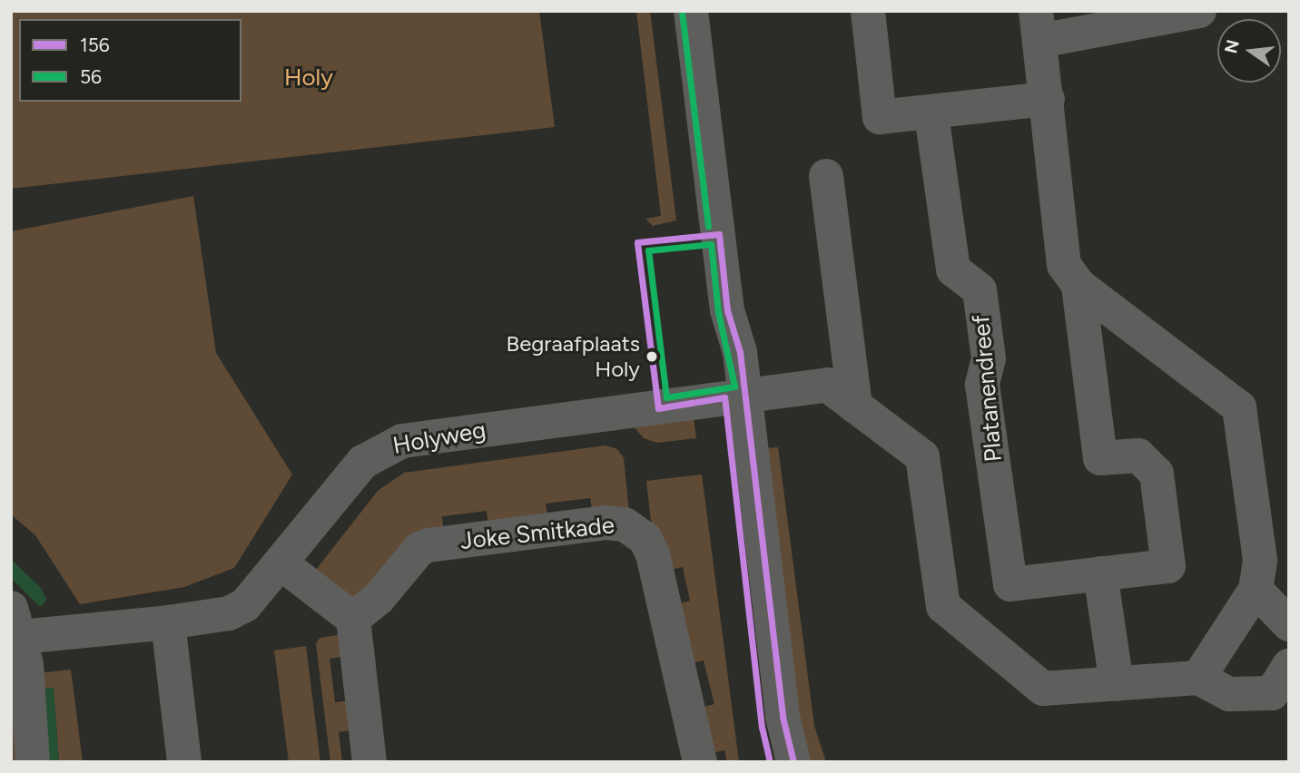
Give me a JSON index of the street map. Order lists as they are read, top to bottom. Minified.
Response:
{"streets":{"street":["Platanendreef","Holyweg","Joke Smitkade"]},"parks":["Holy"],"places":["Begraafplaats Holy"],"lines":["transit line 56","transit line 156"],"legend":["156","56"],"north":"left"}
